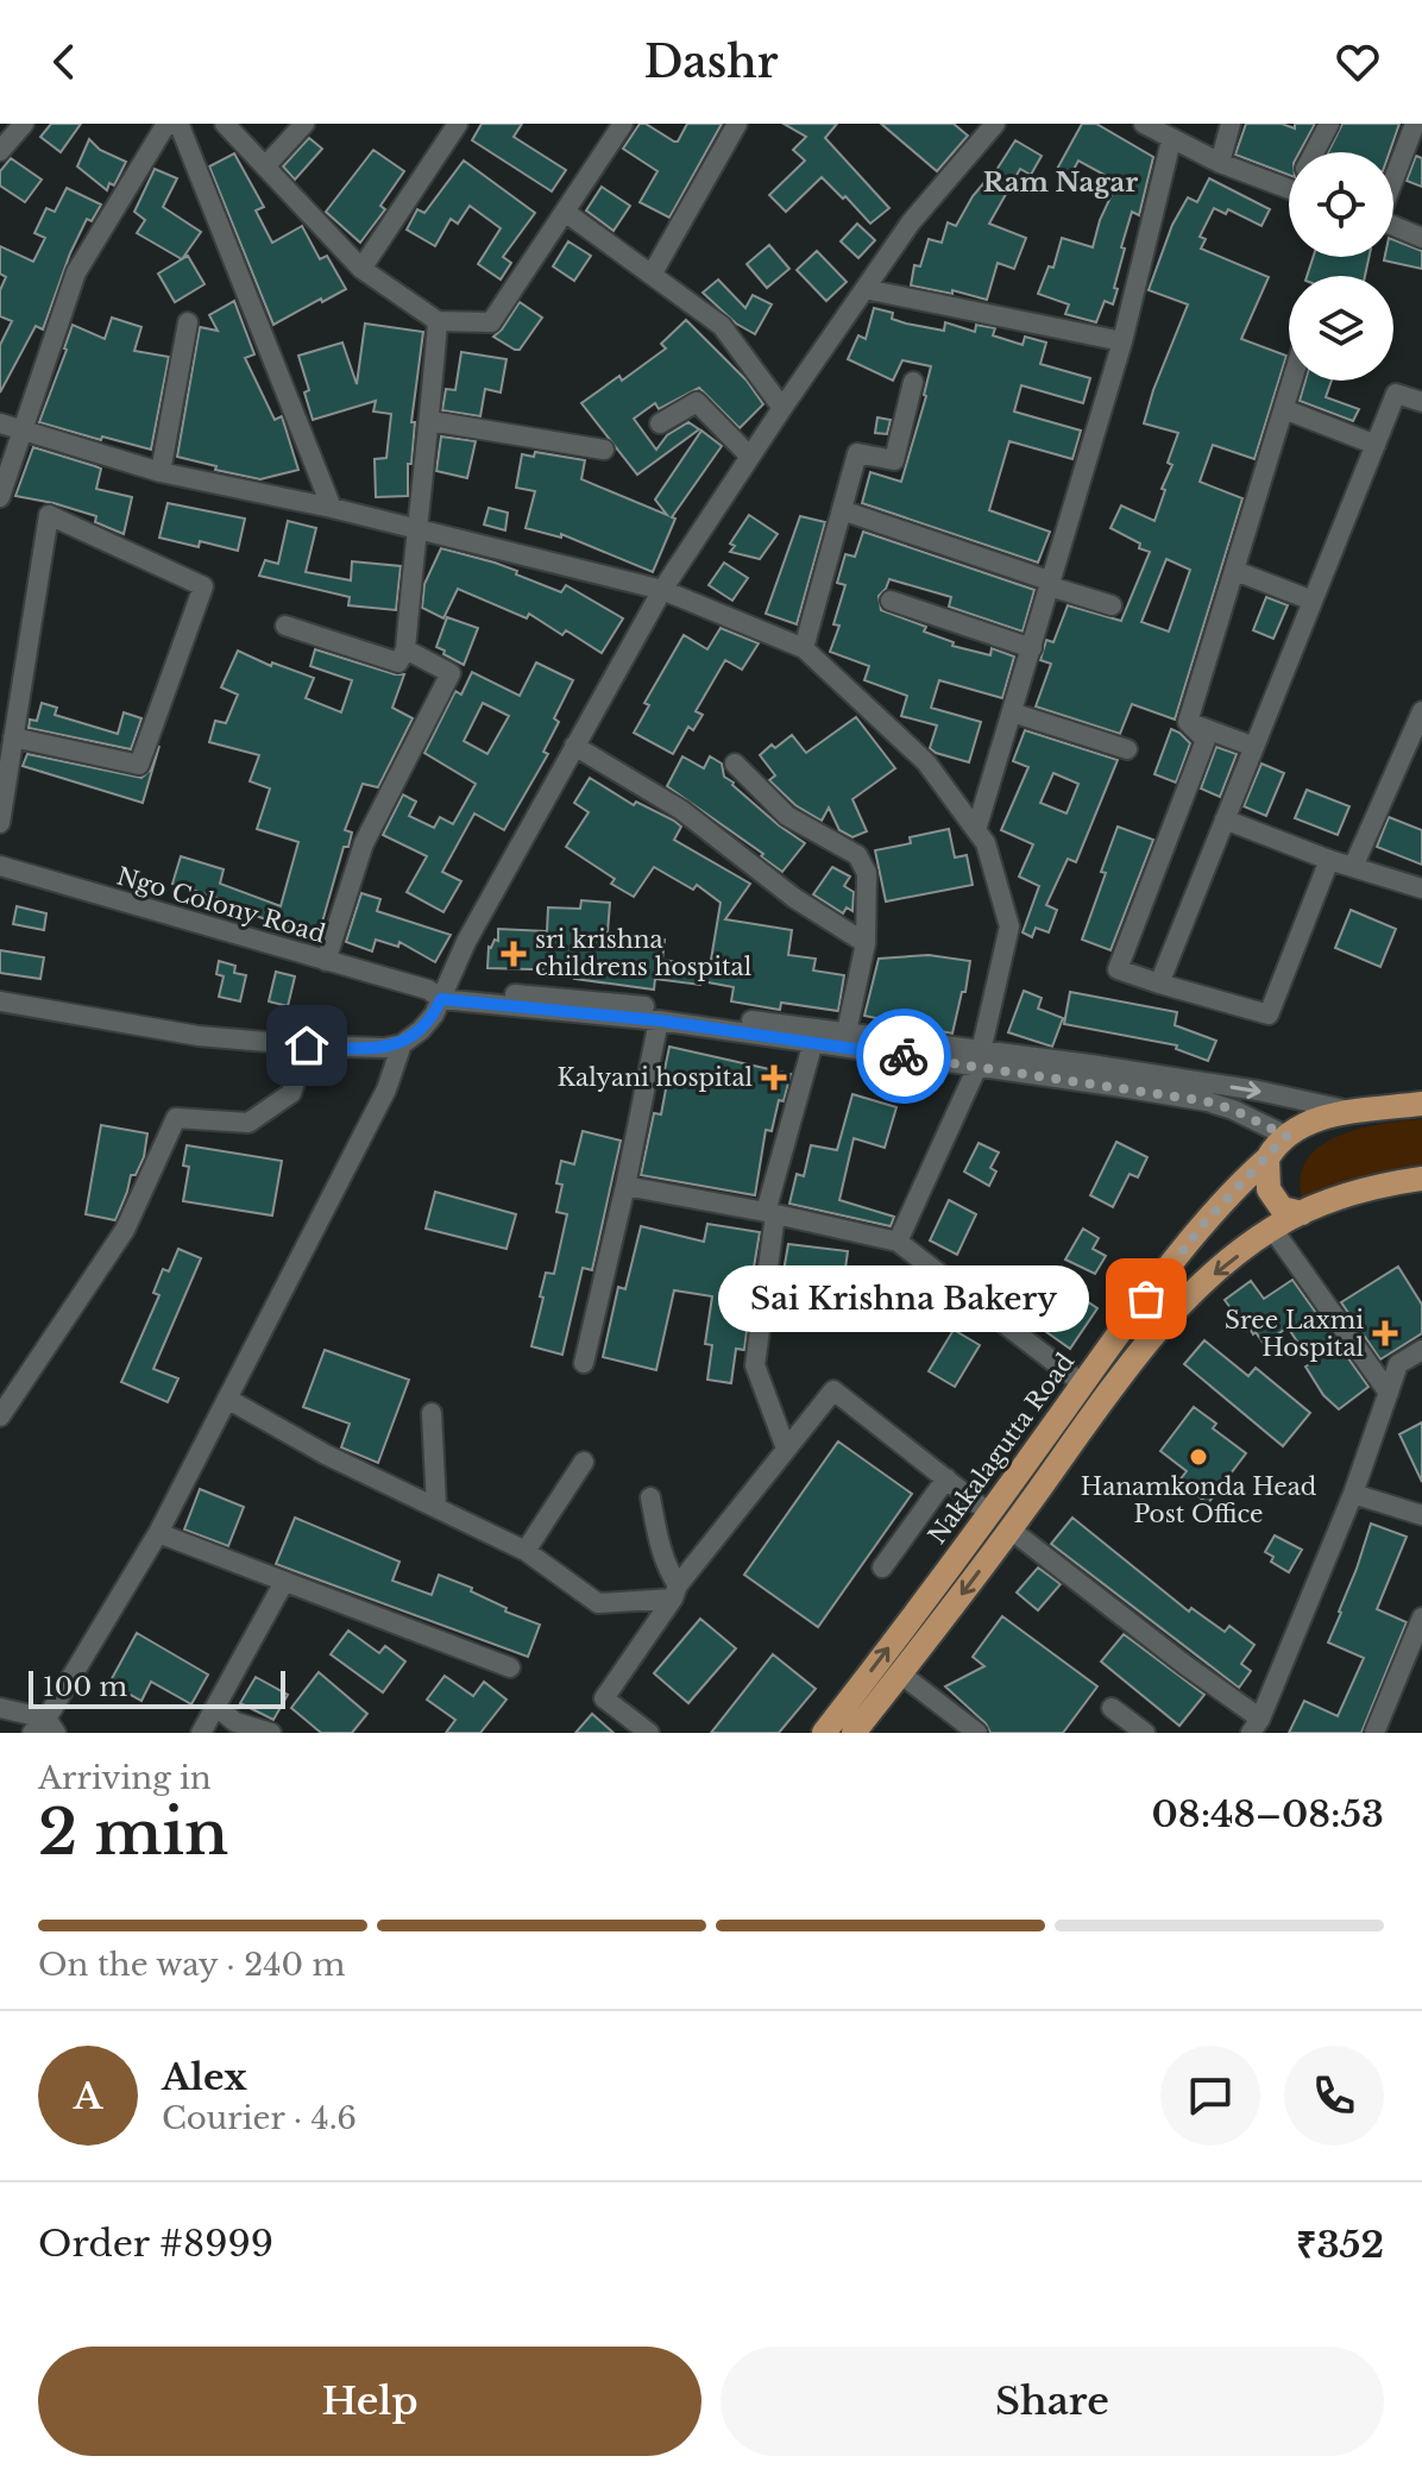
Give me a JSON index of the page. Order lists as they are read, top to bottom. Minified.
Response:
{"streets":{"main road":["Nakkalagutta Road"],"street":["Ngo Colony Road"]},"districts":["Ram Nagar"],"places":{"health":["sri krishna childrens hospital","Kalyani hospital","Sree Laxmi Hospital"],"other":["Sai Krishna Bakery","Hanamkonda Head Post Office"]},"scale_bar":"100 m","page":{"header":"Dashr","bubble":"Sai Krishna Bakery","scale":"100 m","heading":["2 min","Arriving in","08:48–08:53"],"panel":["Alex","Courier · 4.6","Order #8999","₹352"],"bar":"On the way · 240 m","round":"A","buttons":["Help","Share"]}}
